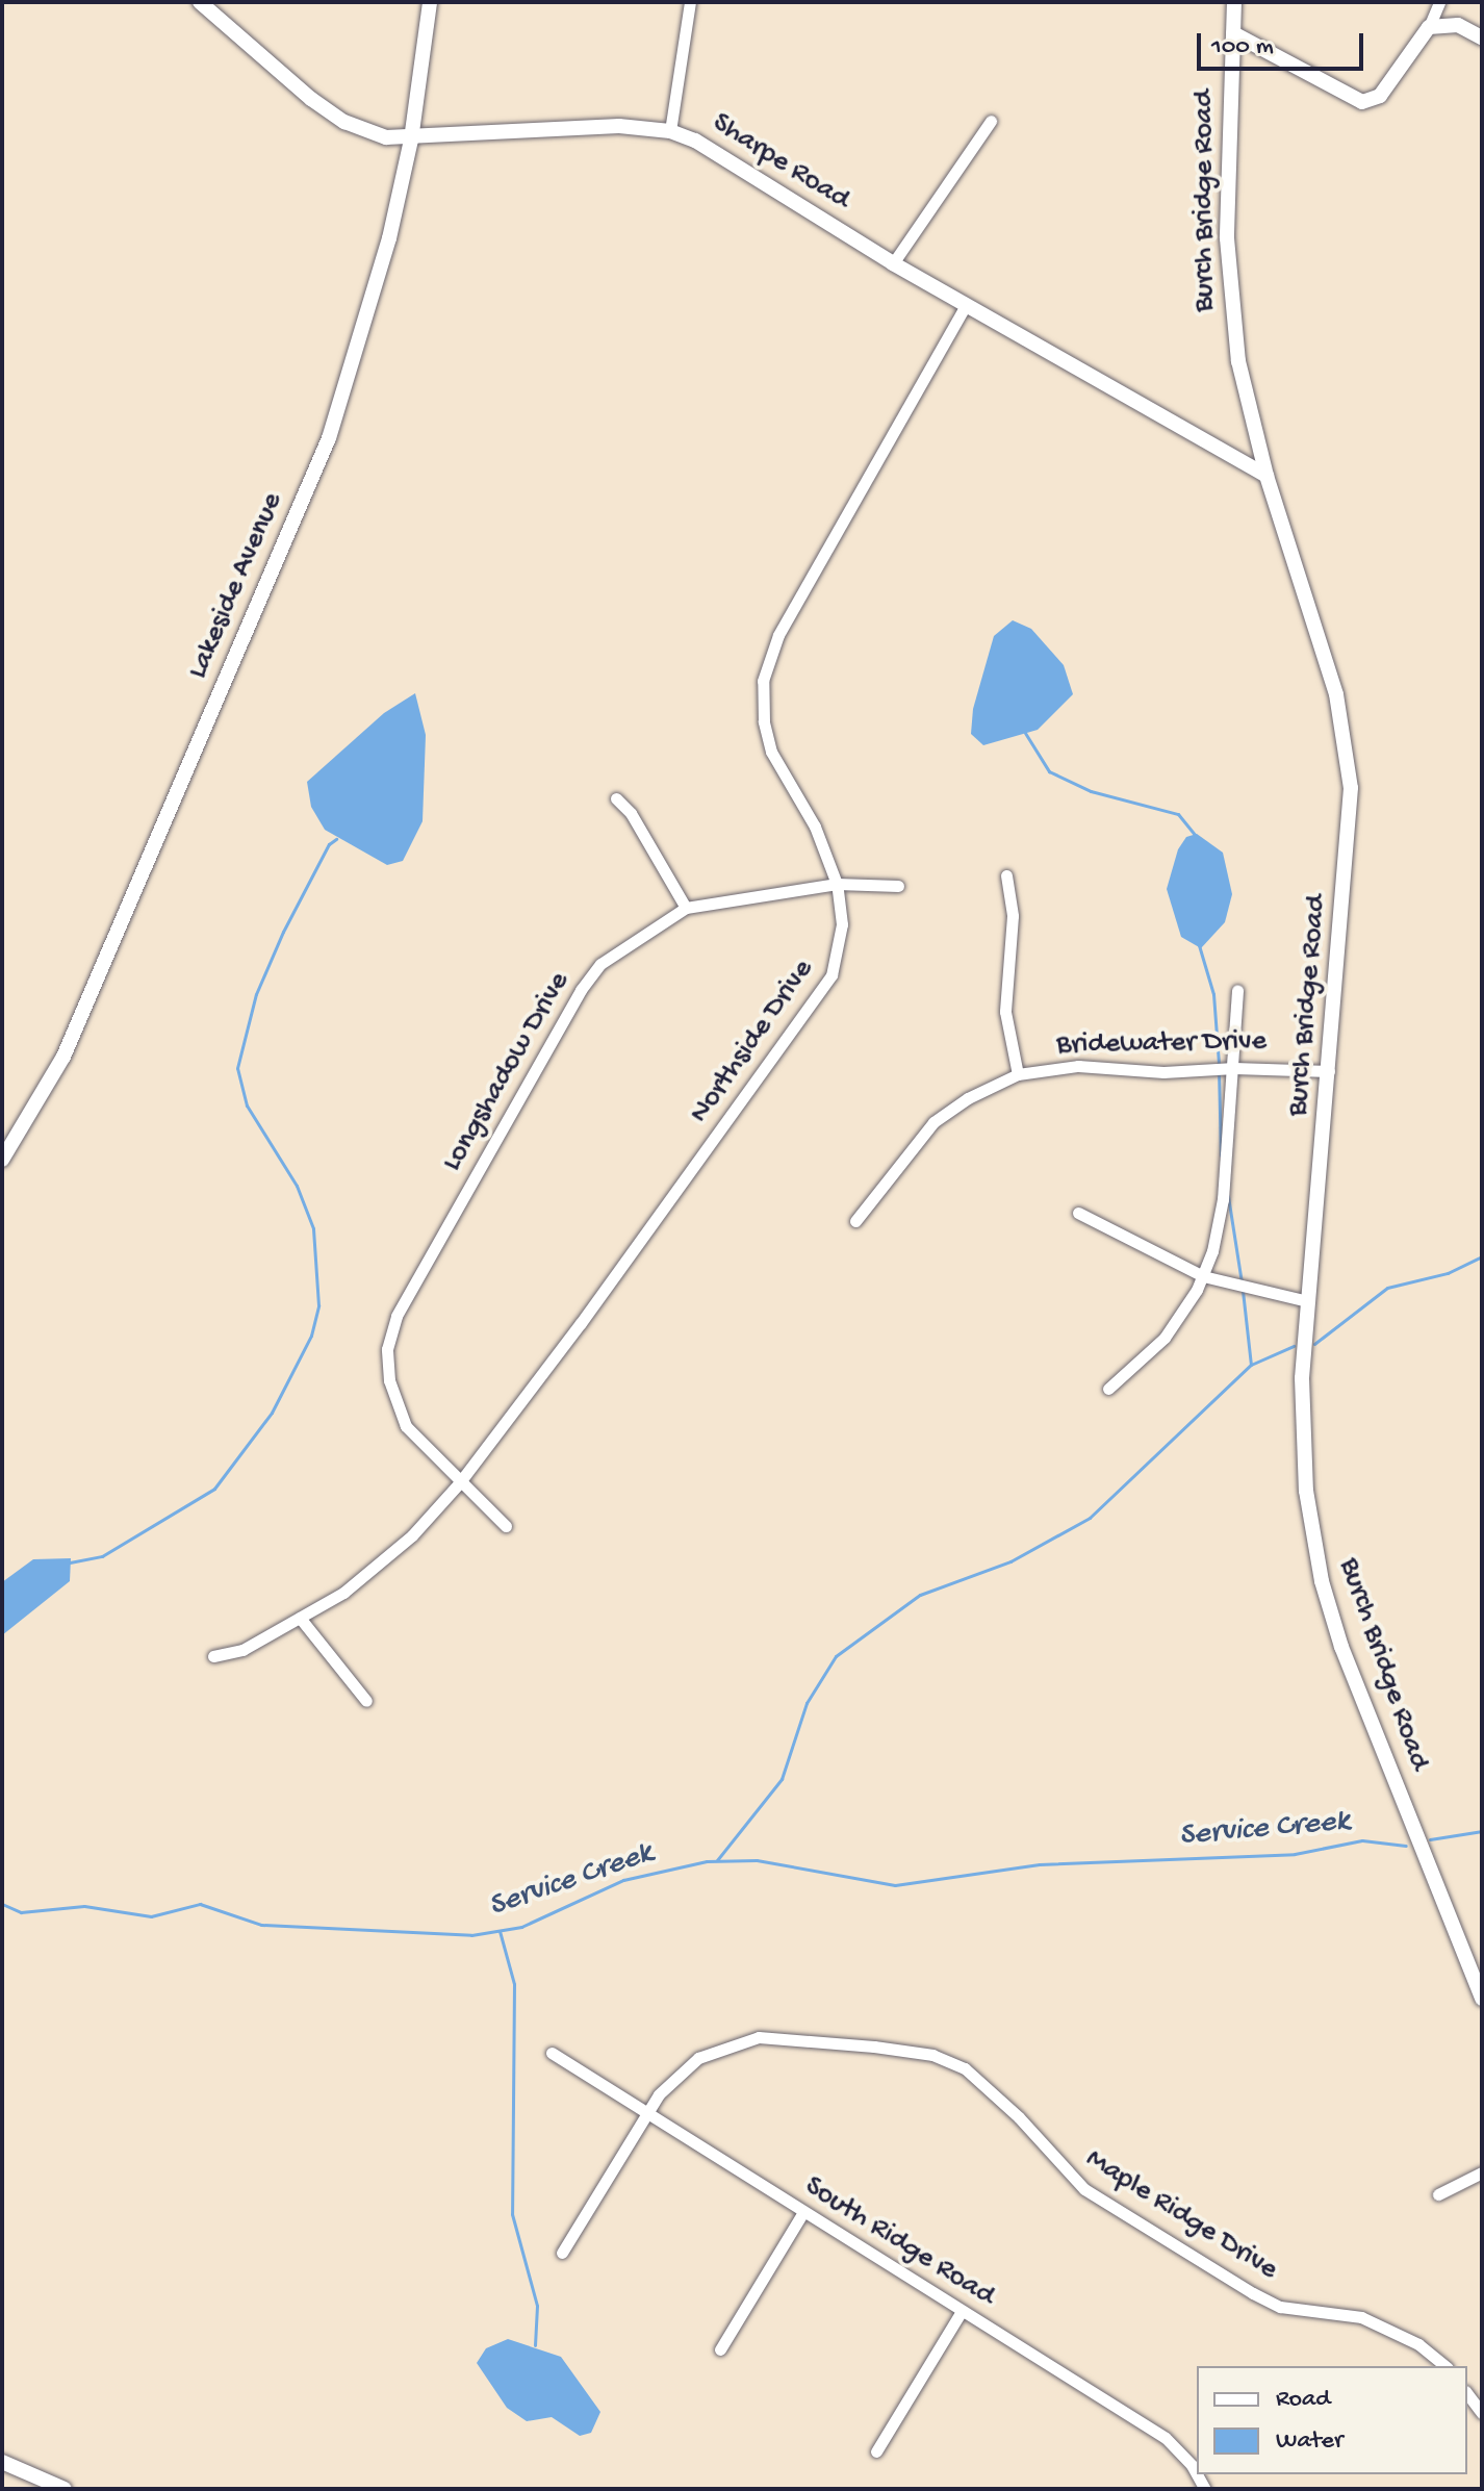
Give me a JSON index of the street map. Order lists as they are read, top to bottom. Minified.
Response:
{"streets":{"street":["Sharpe Road","Burch Bridge Road","Lakeside Avenue","Northside Drive","Bridewater Drive","Longshadow Drive","Maple Ridge Drive","South Ridge Road"]},"crossings":[["Sharpe Road","Burch Bridge Road"],["Sharpe Road","Lakeside Avenue"],["Sharpe Road","Northside Drive"],["Burch Bridge Road","Bridewater Drive"],["Northside Drive","Longshadow Drive"],["Maple Ridge Drive","South Ridge Road"]],"water":["Service Creek"],"legend":["Road","Water"],"scale_bar":"100 m"}
